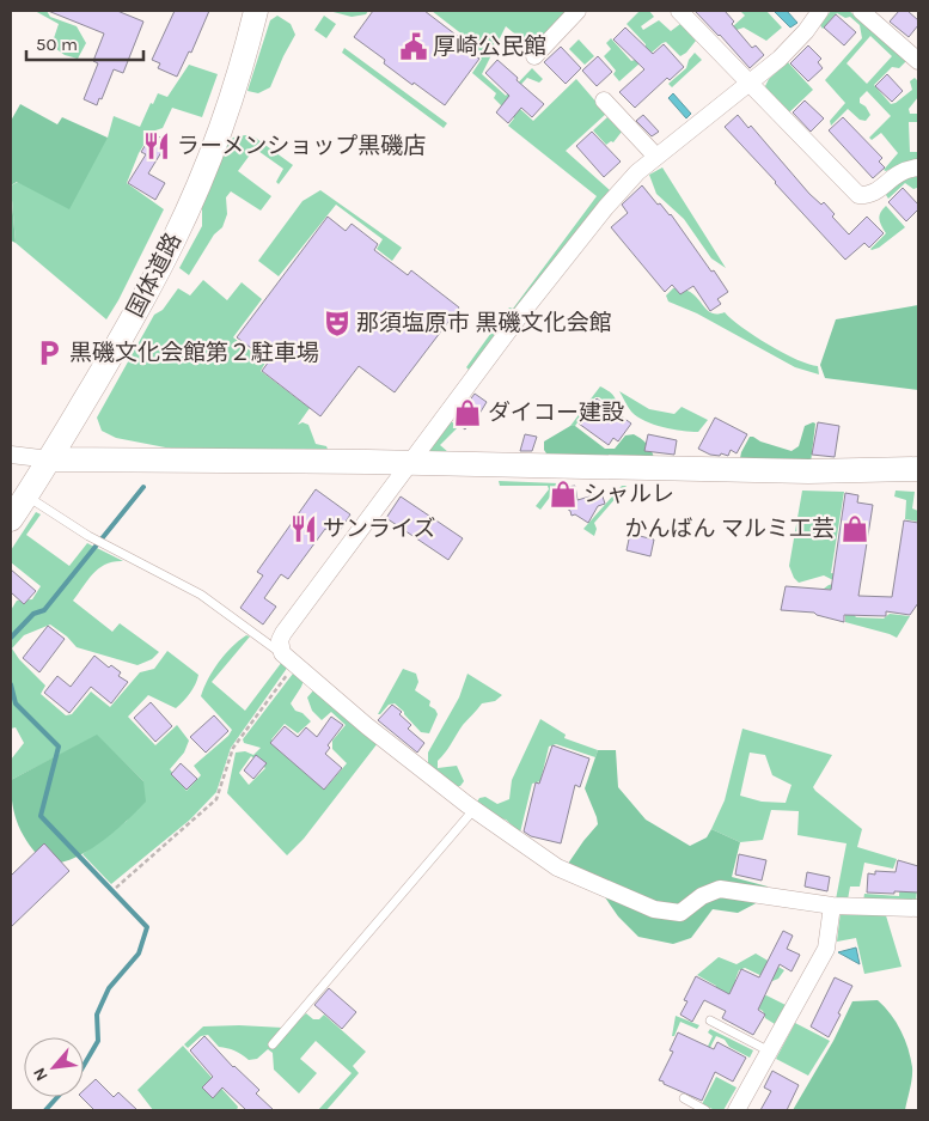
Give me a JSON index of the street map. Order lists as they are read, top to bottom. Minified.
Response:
{"streets":{"street":["国体道路"]},"places":{"public building":["厚崎公民館"],"restaurant":["ラーメンショップ黒磯店","サンライズ"],"theatre":["那須塩原市 黒磯文化会館"],"parking":["黒磯文化会館第２駐車場"],"shop":["ダイコー建設","シャルレ","かんばん マルミ工芸"]},"scale_bar":"50 m","north":"bottom left"}
